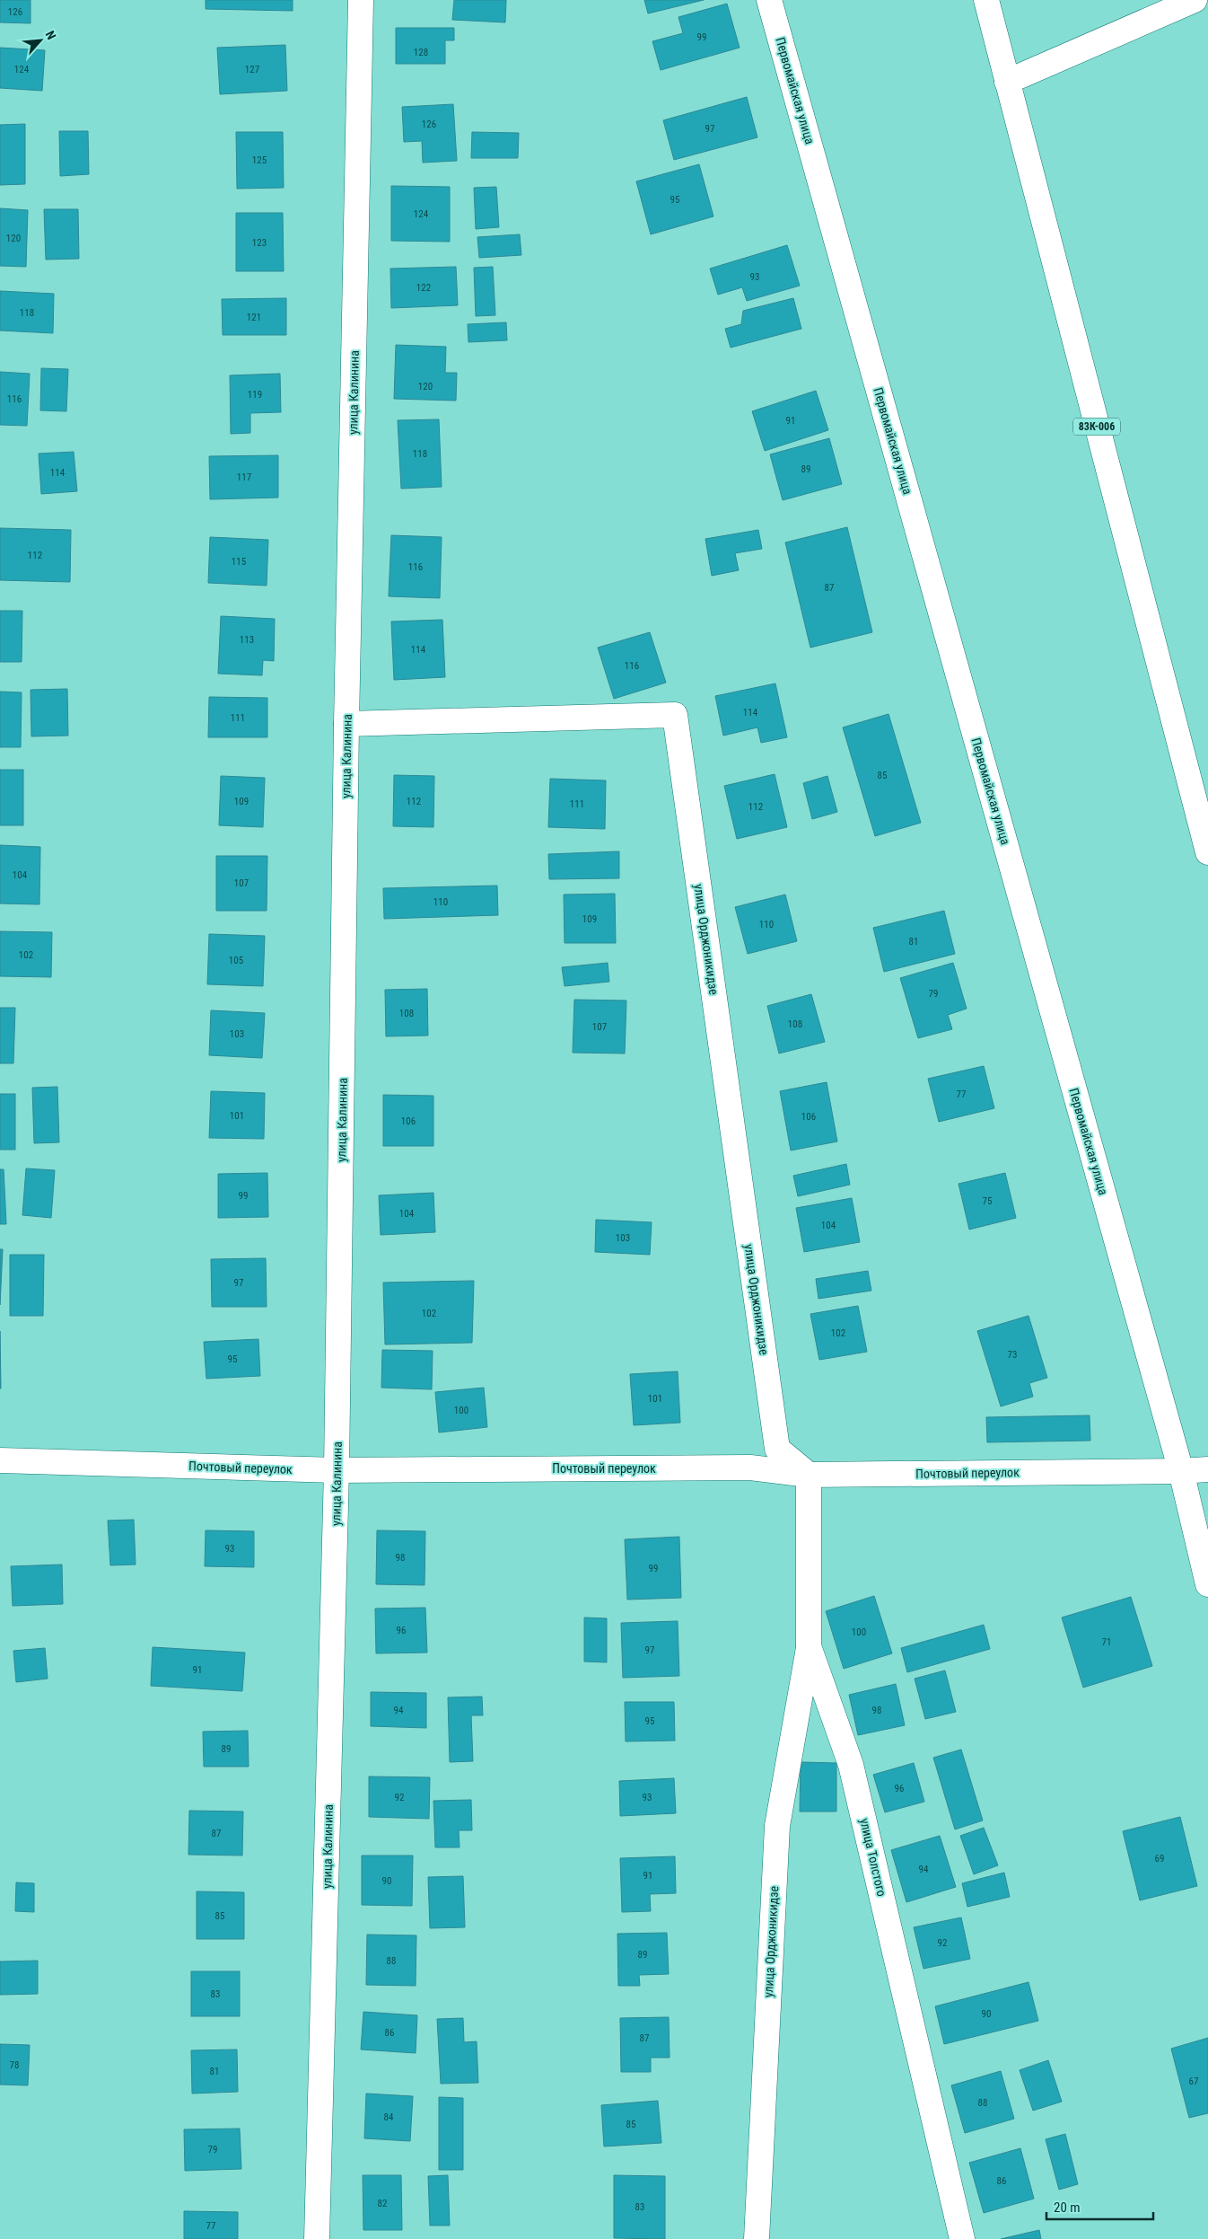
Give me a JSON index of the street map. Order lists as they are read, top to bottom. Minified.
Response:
{"streets":{"street":["Первомайская улица","улица Калинина","83К-006","улица Орджоникидзе","Почтовый переулок","улица Толстого"]},"crossings":[["Первомайская улица","Почтовый переулок"],["улица Калинина","улица Орджоникидзе"],["улица Калинина","Почтовый переулок"],["улица Орджоникидзе","Почтовый переулок"],["улица Орджоникидзе","улица Толстого"],["Почтовый переулок","улица Толстого"]],"house_numbers":["126","99","128","124","127","126","97","125","95","124","120","123","93","122","118","121","120","119","116","91","118","89","114","117","112","115","116","87","113","114","116","114","111","85","109","112","111","112","104","107","110","109","110","81","102","105","79","108","108","107","103","77","101","106","106","99","75","104","104","103","97","102","102","73","95","101","100","93","98","99","96","100","71","97","91","94","98","95","89","96","92","93","87","69","94","91","90","85","92","89","88","83","90","86","87","78","81","67","88","84","85","79","86","82","83","77"],"scale_bar":"20 m","north":"top right"}
